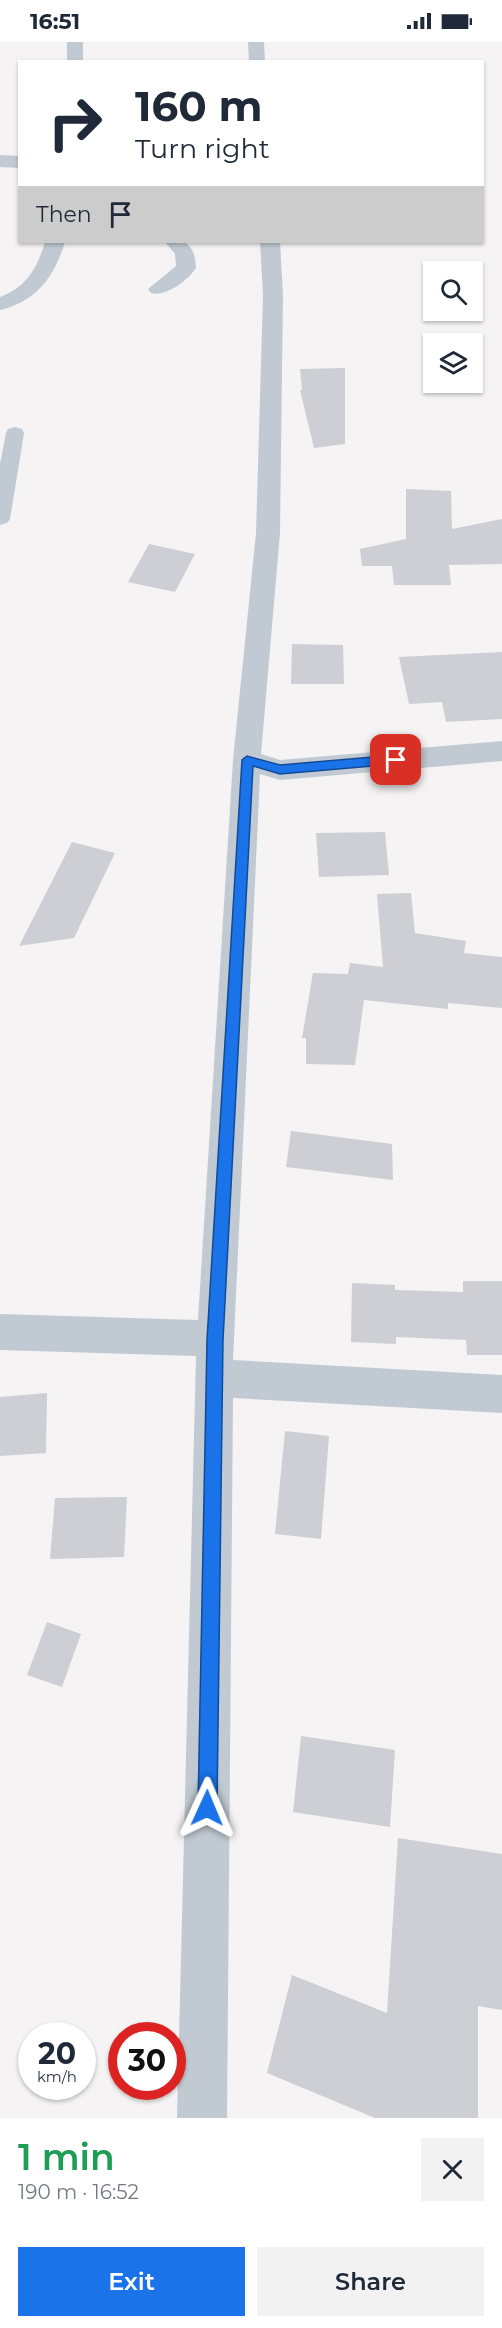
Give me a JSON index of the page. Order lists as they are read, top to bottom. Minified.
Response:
{"page":{"status":"16:51","turn":["160 m","Turn right"],"then":"Then","speed":"20 km/h","limit":"30","heading":["1 min","190 m · 16:52"],"buttons":["Exit","Share"]}}
